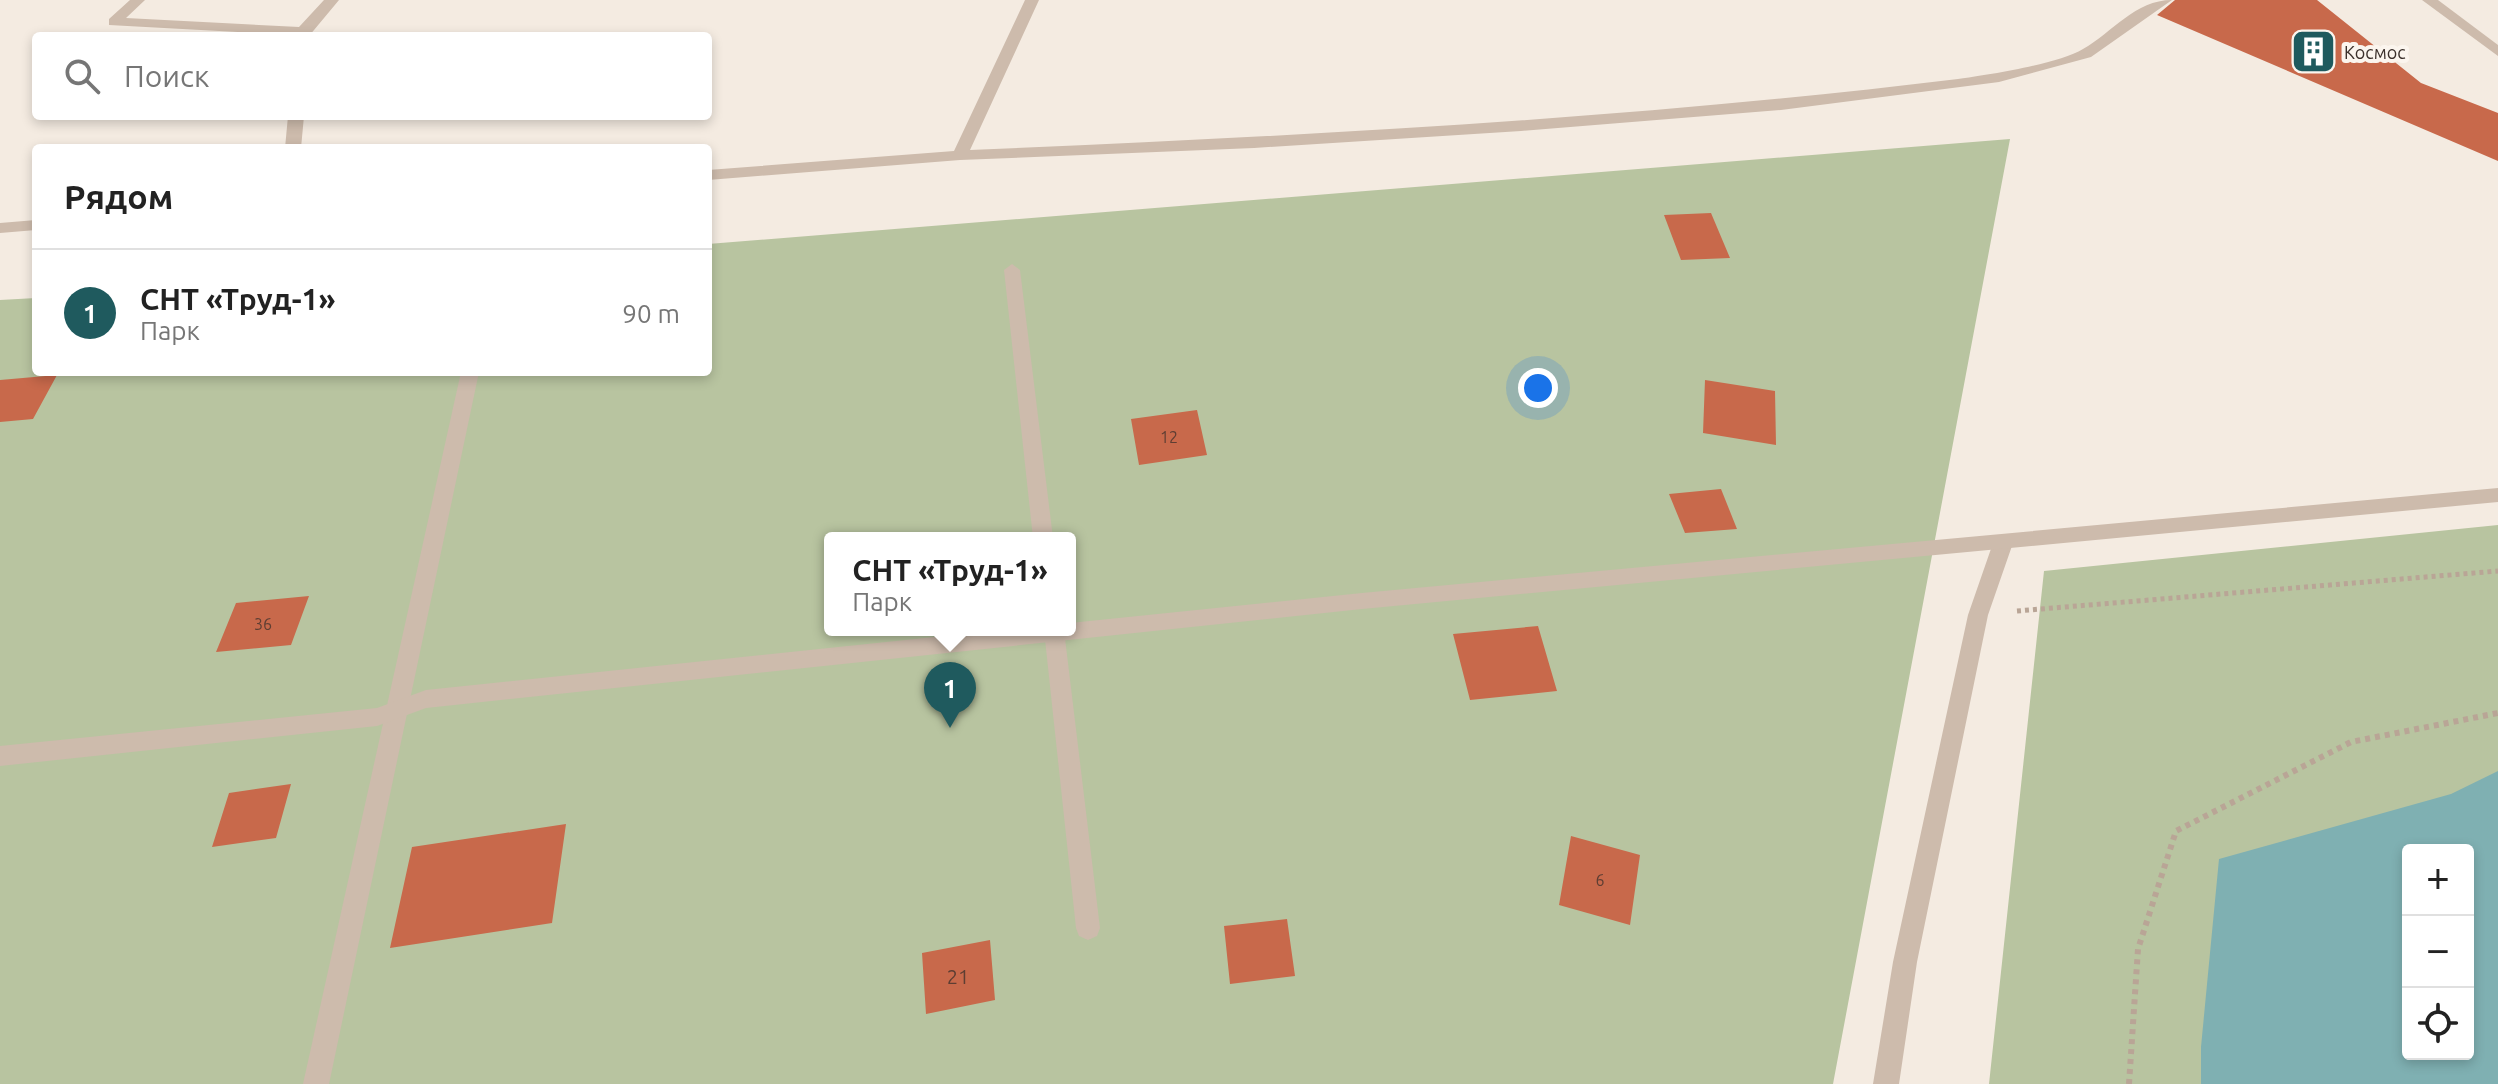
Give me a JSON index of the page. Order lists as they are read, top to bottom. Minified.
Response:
{"places":{"building":["Космос"]},"house_numbers":["12","36","6","21"],"page":{"search":"Поиск","heading":"Рядом","list":[{"mark":"1","name":"СНТ «Труд-1»","note":"Парк","value":"90 m"}],"popup":["СНТ «Труд-1»","Парк"],"pins":"1","map_buttons":["+","−"]}}
